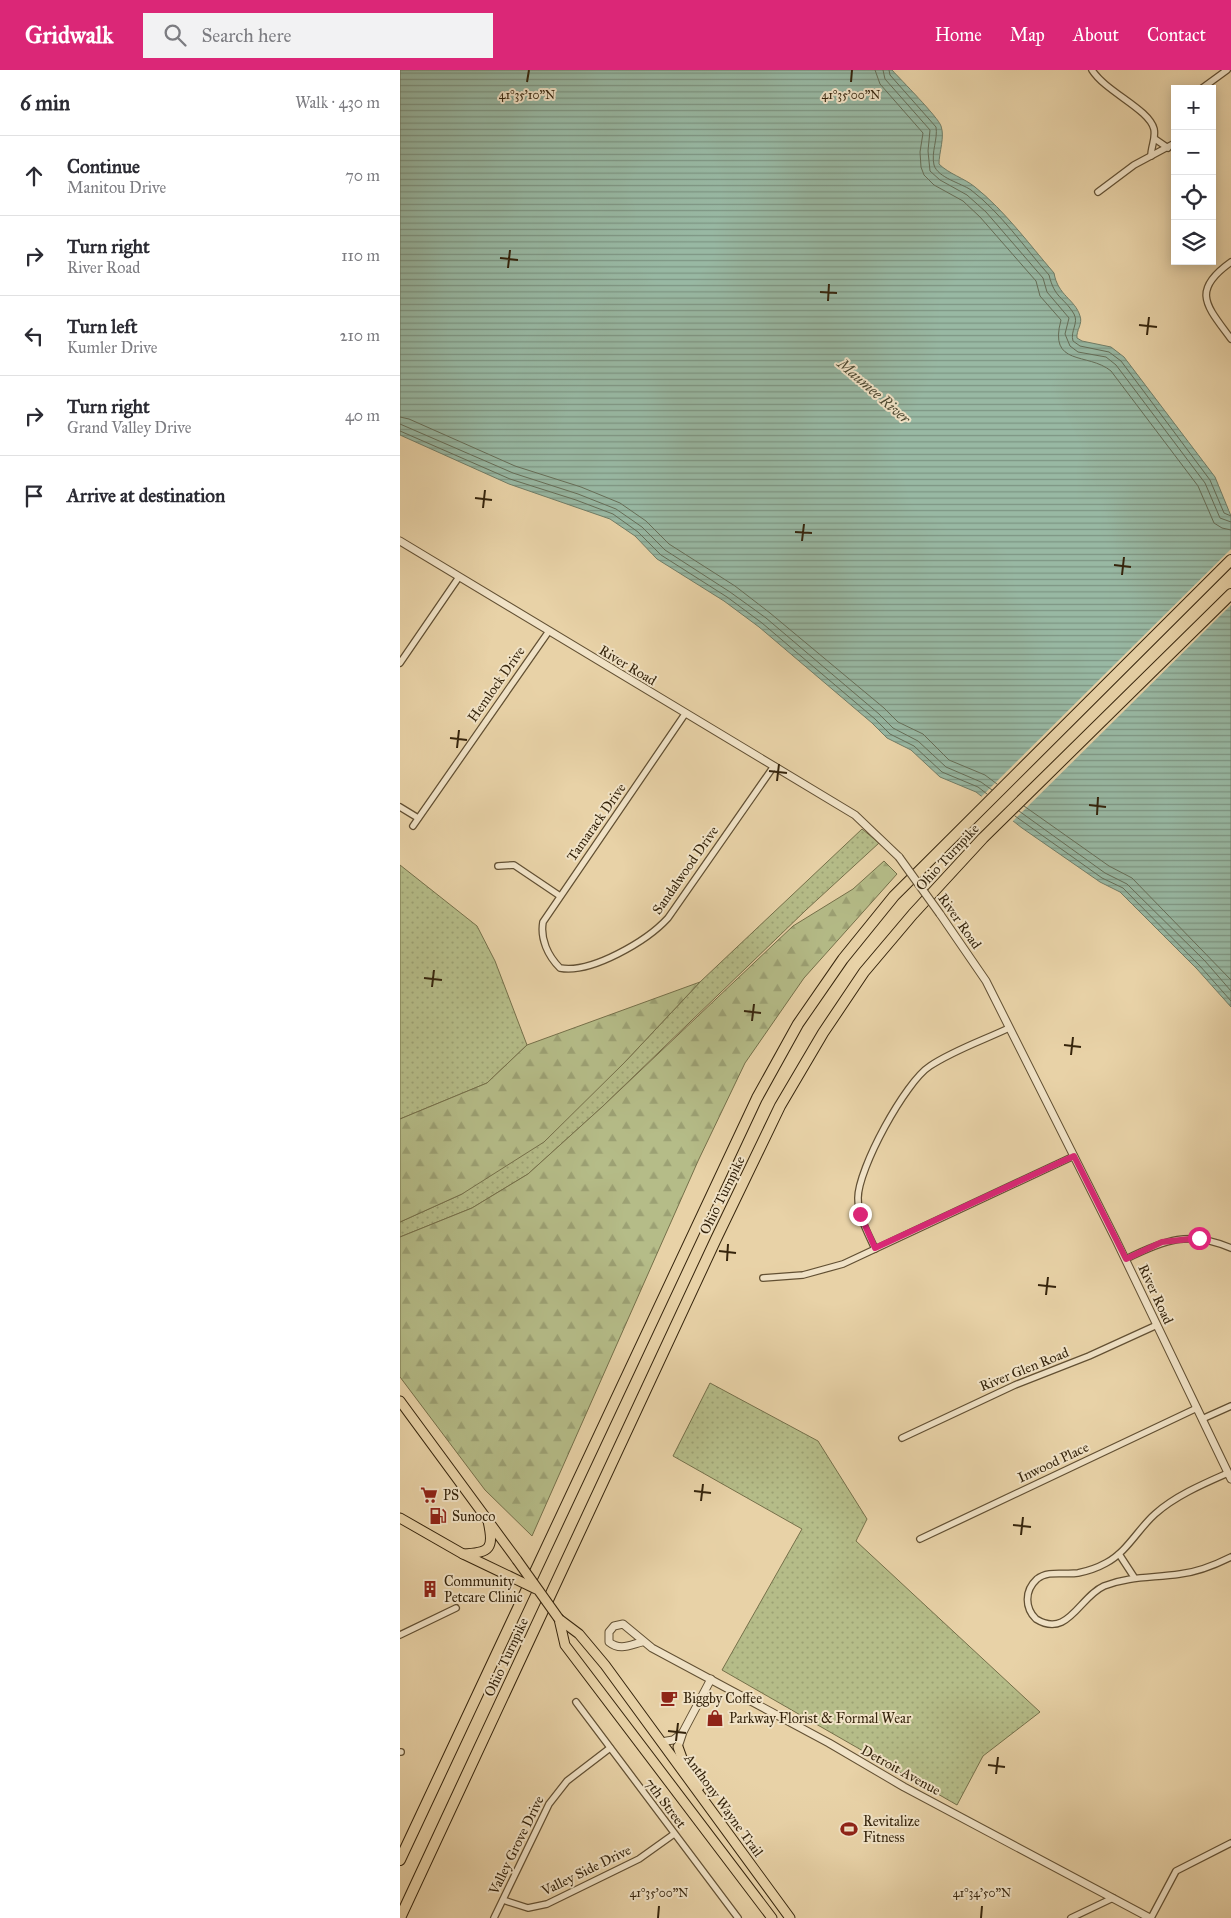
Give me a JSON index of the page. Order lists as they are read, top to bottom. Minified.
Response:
{"streets":{"highway":["Ohio Turnpike"],"main road":["Anthony Wayne Trail"],"street":["River Road","Hemlock Drive","Tamarack Drive","Sandalwood Drive","River Glen Road","Inwood Place","Detroit Avenue","7th Street","Valley Grove Drive","Valley Side Drive"]},"crossings":[["River Road","Hemlock Drive"],["River Road","Tamarack Drive"],["River Road","Sandalwood Drive"],["River Road","River Glen Road"],["River Road","Inwood Place"],["Tamarack Drive","Sandalwood Drive"],["7th Street","Valley Grove Drive"],["7th Street","Valley Side Drive"],["Valley Grove Drive","Valley Side Drive"]],"water":["Maumee River"],"places":{"supermarket":["PS"],"fuel station":["Sunoco"],"building":["Community Petcare Clinic"],"cafe":["Biggby Coffee"],"shop":["Parkway Florist & Formal Wear"],"sports":["Revitalize Fitness"]},"page":{"header":"Gridwalk","search":"Search here","nav":["Home","Map","About","Contact"],"heading":["6 min","Walk · 430 m"],"map_buttons":["+","−"],"list":[["Continue","Manitou Drive","70 m"],["Turn right","River Road","110 m"],["Turn left","Kumler Drive","210 m"],["Turn right","Grand Valley Drive","40 m"],"Arrive at destination"]},"coordinates":["41°35'10\"N","41°35'00\"N","41°34'50\"N"]}
